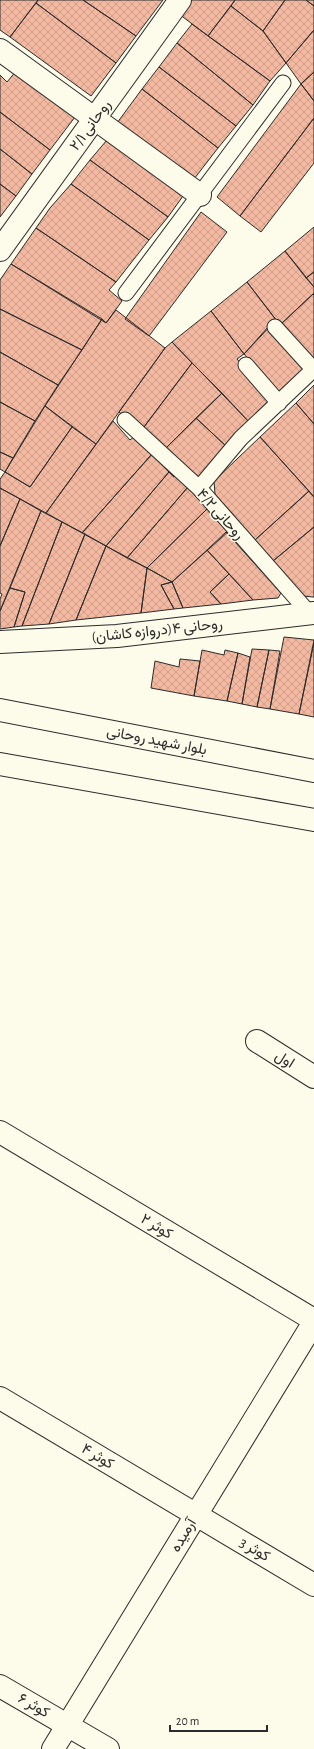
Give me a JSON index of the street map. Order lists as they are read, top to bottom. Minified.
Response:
{"streets":{"street":["روحانی ۲/۱","روحانی ۴(دروازه کاشان)","بلوار شهید روحانی","اول","کوثر ۲","کوثر ۴","آرمیده","کوثر 3","کوثر ۶"],"lane":["روحانی ۴/۲"]},"crossings":[["روحانی ۴/۲","روحانی ۴(دروازه کاشان)"],["کوثر ۲","آرمیده"],["کوثر ۴","آرمیده"],["کوثر ۴","کوثر 3"],["آرمیده","کوثر 3"],["آرمیده","کوثر ۶"]],"scale_bar":"20 m"}
